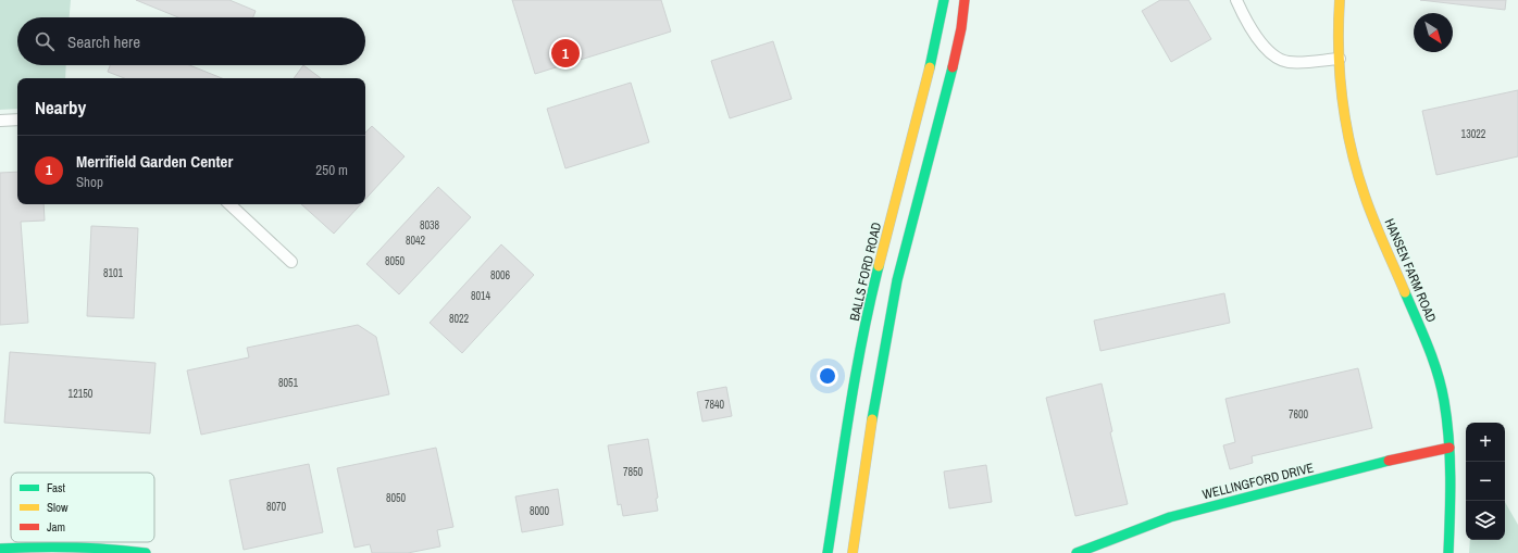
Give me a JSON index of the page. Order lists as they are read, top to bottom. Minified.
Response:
{"streets":{"main road":["HANSEN FARM ROAD","BALLS FORD ROAD","WELLINGFORD DRIVE"]},"crossings":[["HANSEN FARM ROAD","WELLINGFORD DRIVE"]],"house_numbers":["13022","8038","8042","8050","8101","8006","8014","8022","8051","12150","7840","7600","7850","8050","8070","8000"],"legend":["Fast","Slow","Jam"],"north":"bottom right","page":{"search":"Search here","pins":"1","heading":"Nearby","list":[{"mark":"1","name":"Merrifield Garden Center","note":"Shop","value":"250 m"}],"map_buttons":["+","−"]}}
